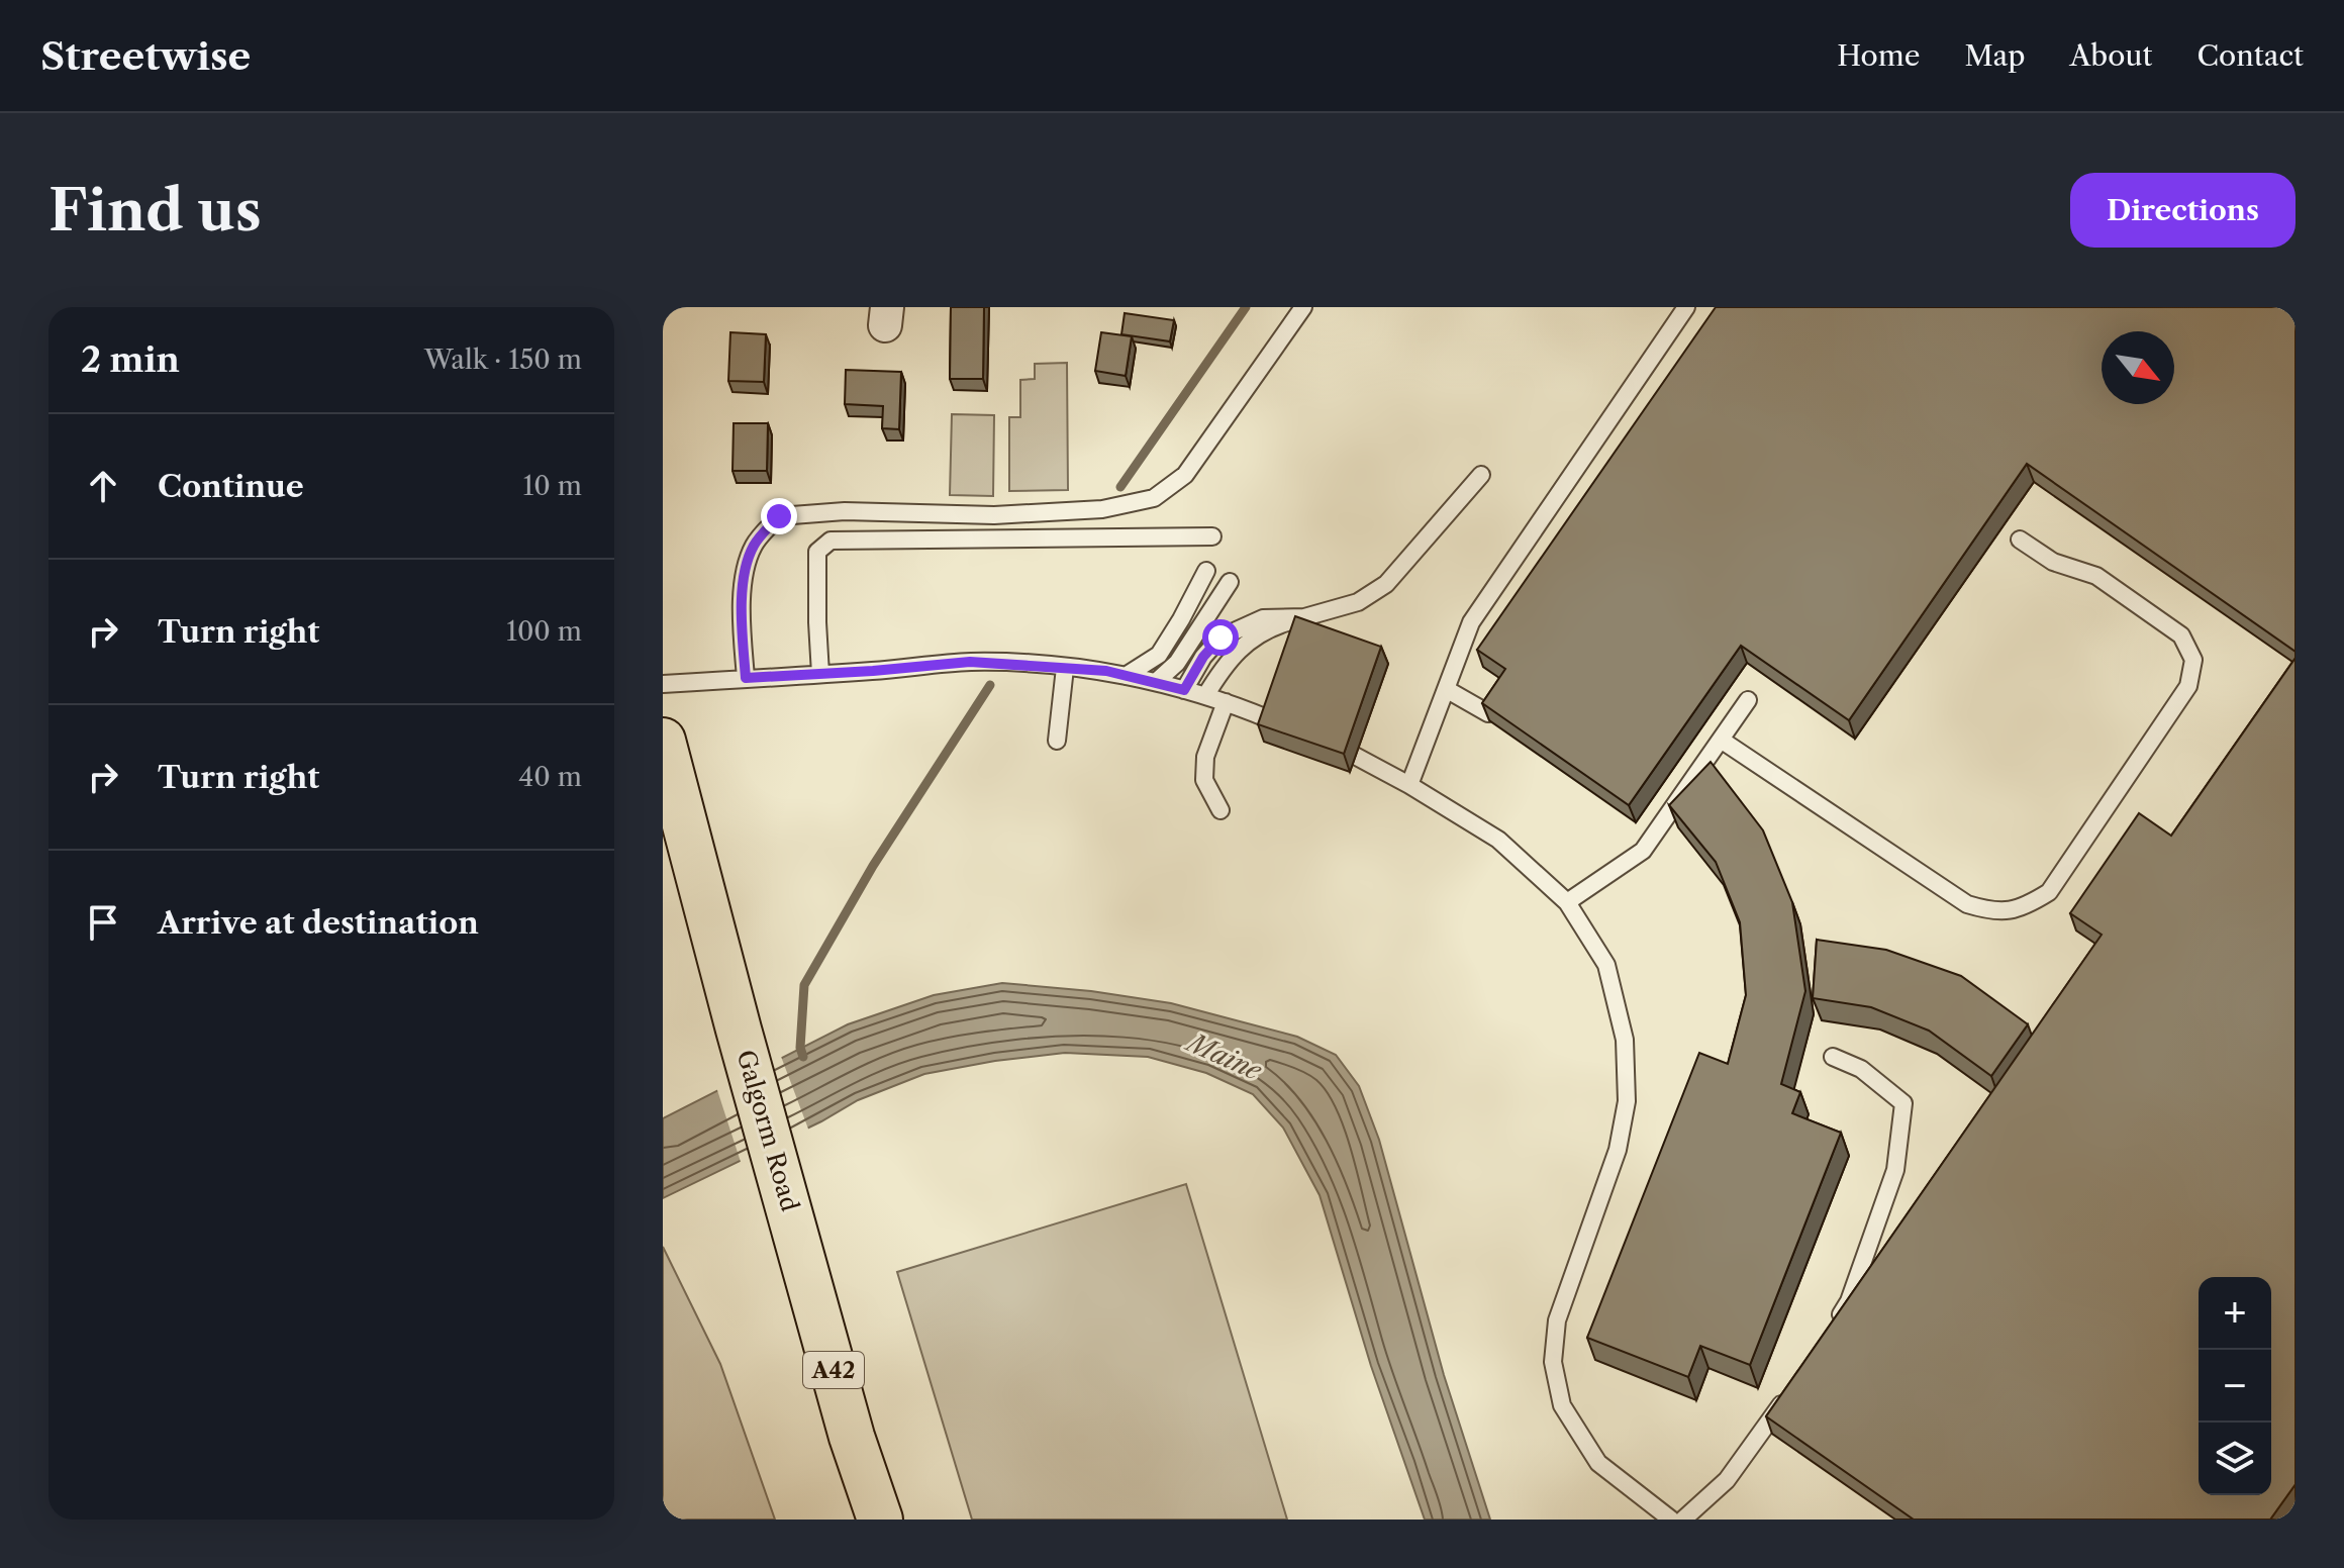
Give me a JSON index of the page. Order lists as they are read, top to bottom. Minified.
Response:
{"streets":{"main road":["Galgorm Road","A42"]},"water":["Maine"],"north":"bottom right","page":{"header":"Streetwise","nav":["Home","Map","About","Contact"],"buttons":"Directions","title":"Find us","heading":["2 min","Walk · 150 m"],"list":[["Continue","10 m"],["Turn right","100 m"],["Turn right","40 m"],"Arrive at destination"],"map_buttons":["+","−"]}}
